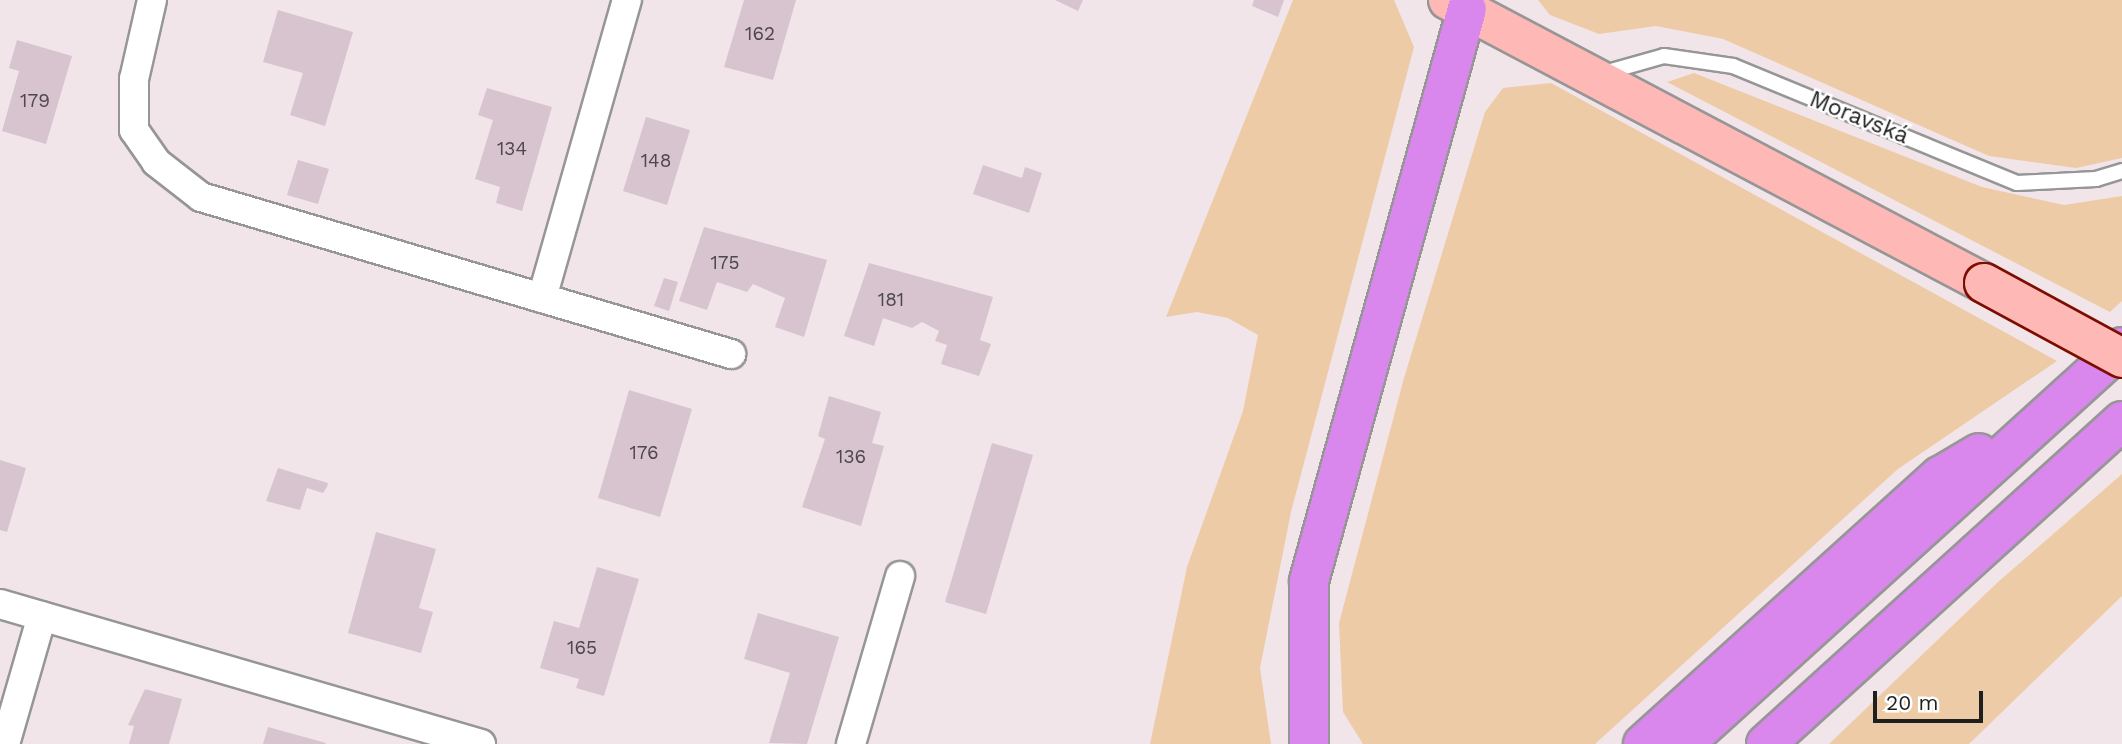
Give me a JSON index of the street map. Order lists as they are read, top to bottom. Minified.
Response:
{"streets":{"lane":["Moravská"]},"house_numbers":["162","179","134","148","175","181","176","136","165"],"scale_bar":"20 m"}
